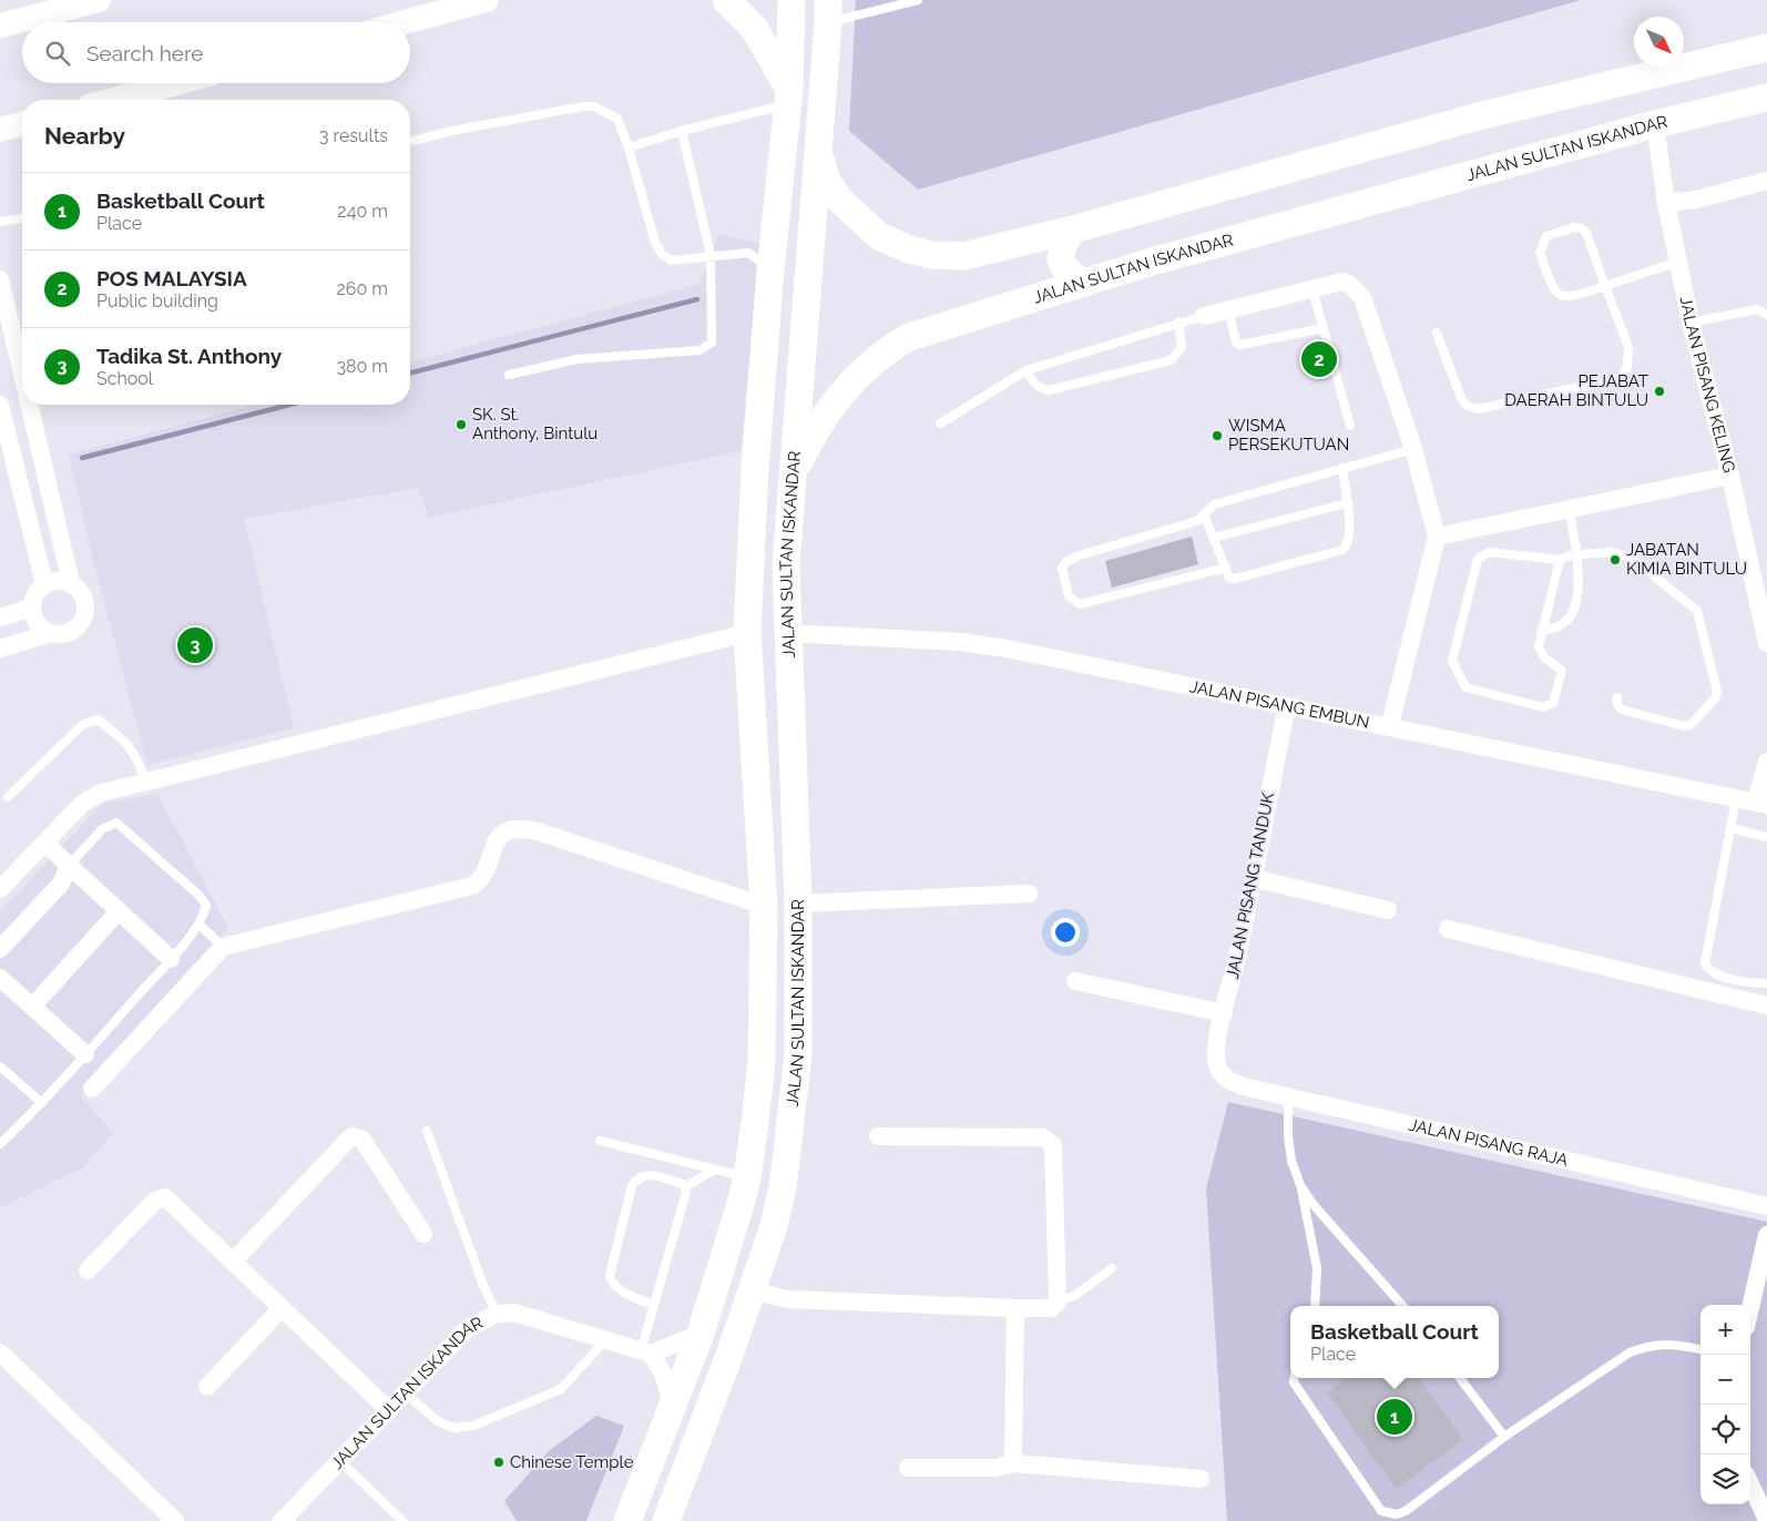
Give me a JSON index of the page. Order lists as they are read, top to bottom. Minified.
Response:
{"streets":{"main road":["JALAN SULTAN ISKANDAR"],"street":["JALAN PISANG KELING","JALAN PISANG EMBUN","JALAN PISANG TANDUK","JALAN PISANG RAJA"]},"crossings":[["JALAN SULTAN ISKANDAR","JALAN PISANG KELING"],["JALAN SULTAN ISKANDAR","JALAN PISANG EMBUN"],["JALAN PISANG EMBUN","JALAN PISANG TANDUK"],["JALAN PISANG TANDUK","JALAN PISANG RAJA"]],"places":["PEJABAT DAERAH BINTULU","SK. St. Anthony, Bintulu","WISMA PERSEKUTUAN","JABATAN KIMIA BINTULU","Chinese Temple"],"north":"bottom right","page":{"search":"Search here","heading":["Nearby","3 results"],"list":[{"mark":"1","name":"Basketball Court","note":"Place","value":"240 m"},{"mark":"2","name":"POS MALAYSIA","note":"Public building","value":"260 m"},{"mark":"3","name":"Tadika St. Anthony","note":"School","value":"380 m"}],"pins":["2","3","1"],"map_buttons":["+","−"],"popup":["Basketball Court","Place"]}}
